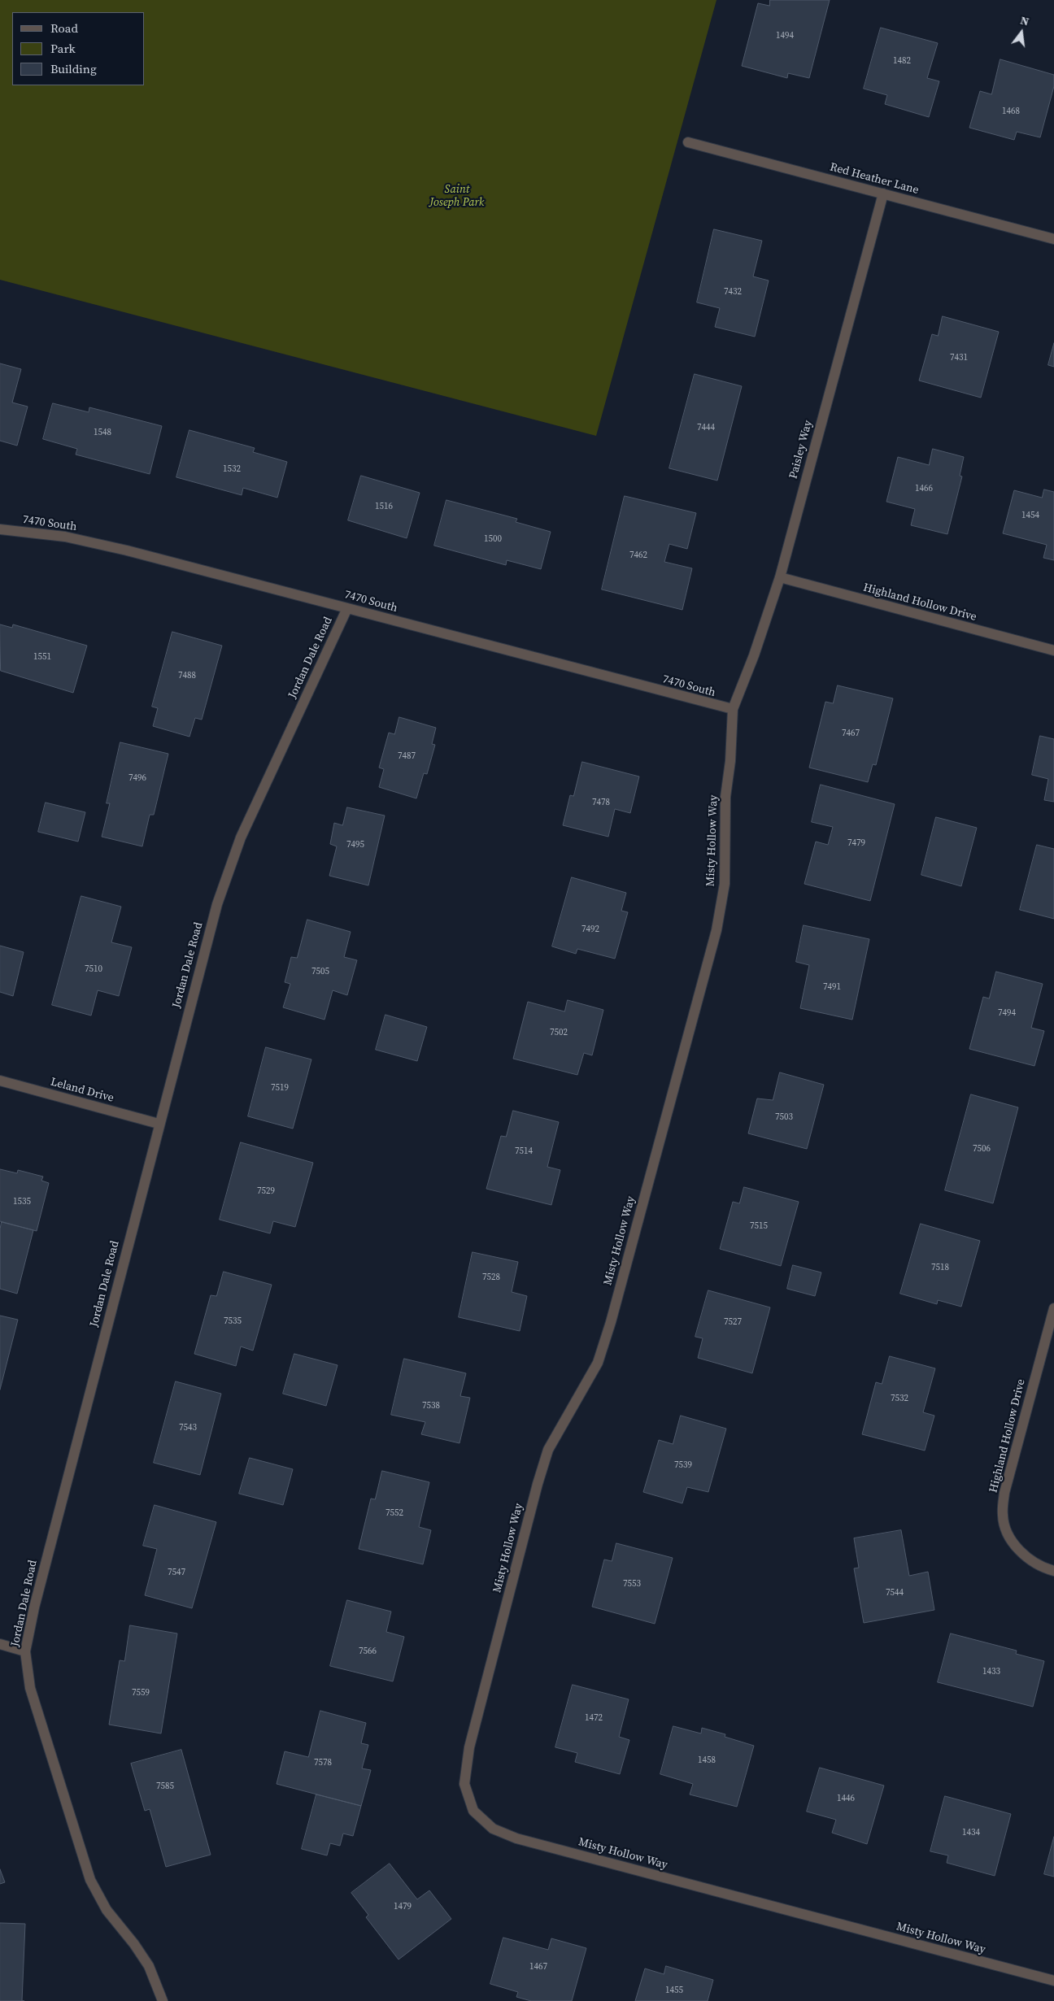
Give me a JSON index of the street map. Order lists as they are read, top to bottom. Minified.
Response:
{"streets":{"street":["Red Heather Lane","Paisley Way","7470 South","Highland Hollow Drive","Jordan Dale Road","Misty Hollow Way","Leland Drive"]},"crossings":[["Red Heather Lane","Paisley Way"],["Paisley Way","7470 South"],["Paisley Way","Highland Hollow Drive"],["Paisley Way","Misty Hollow Way"],["7470 South","Jordan Dale Road"],["7470 South","Misty Hollow Way"],["Jordan Dale Road","Leland Drive"]],"parks":["Saint Joseph Park"],"house_numbers":["1494","1482","1468","7432","7431","7444","1548","1532","1466","1516","1454","1500","7462","1551","7488","7467","7487","7496","7478","7479","7495","7492","7510","7505","7491","7494","7502","7519","7503","7506","7514","7529","1535","7515","7518","7528","7535","7527","7532","7538","7543","7539","7552","7547","7553","7544","7566","1433","7559","1472","1458","7578","7585","1446","1434","1479","1467","1455"],"legend":["Road","Park","Building"],"north":"top"}
